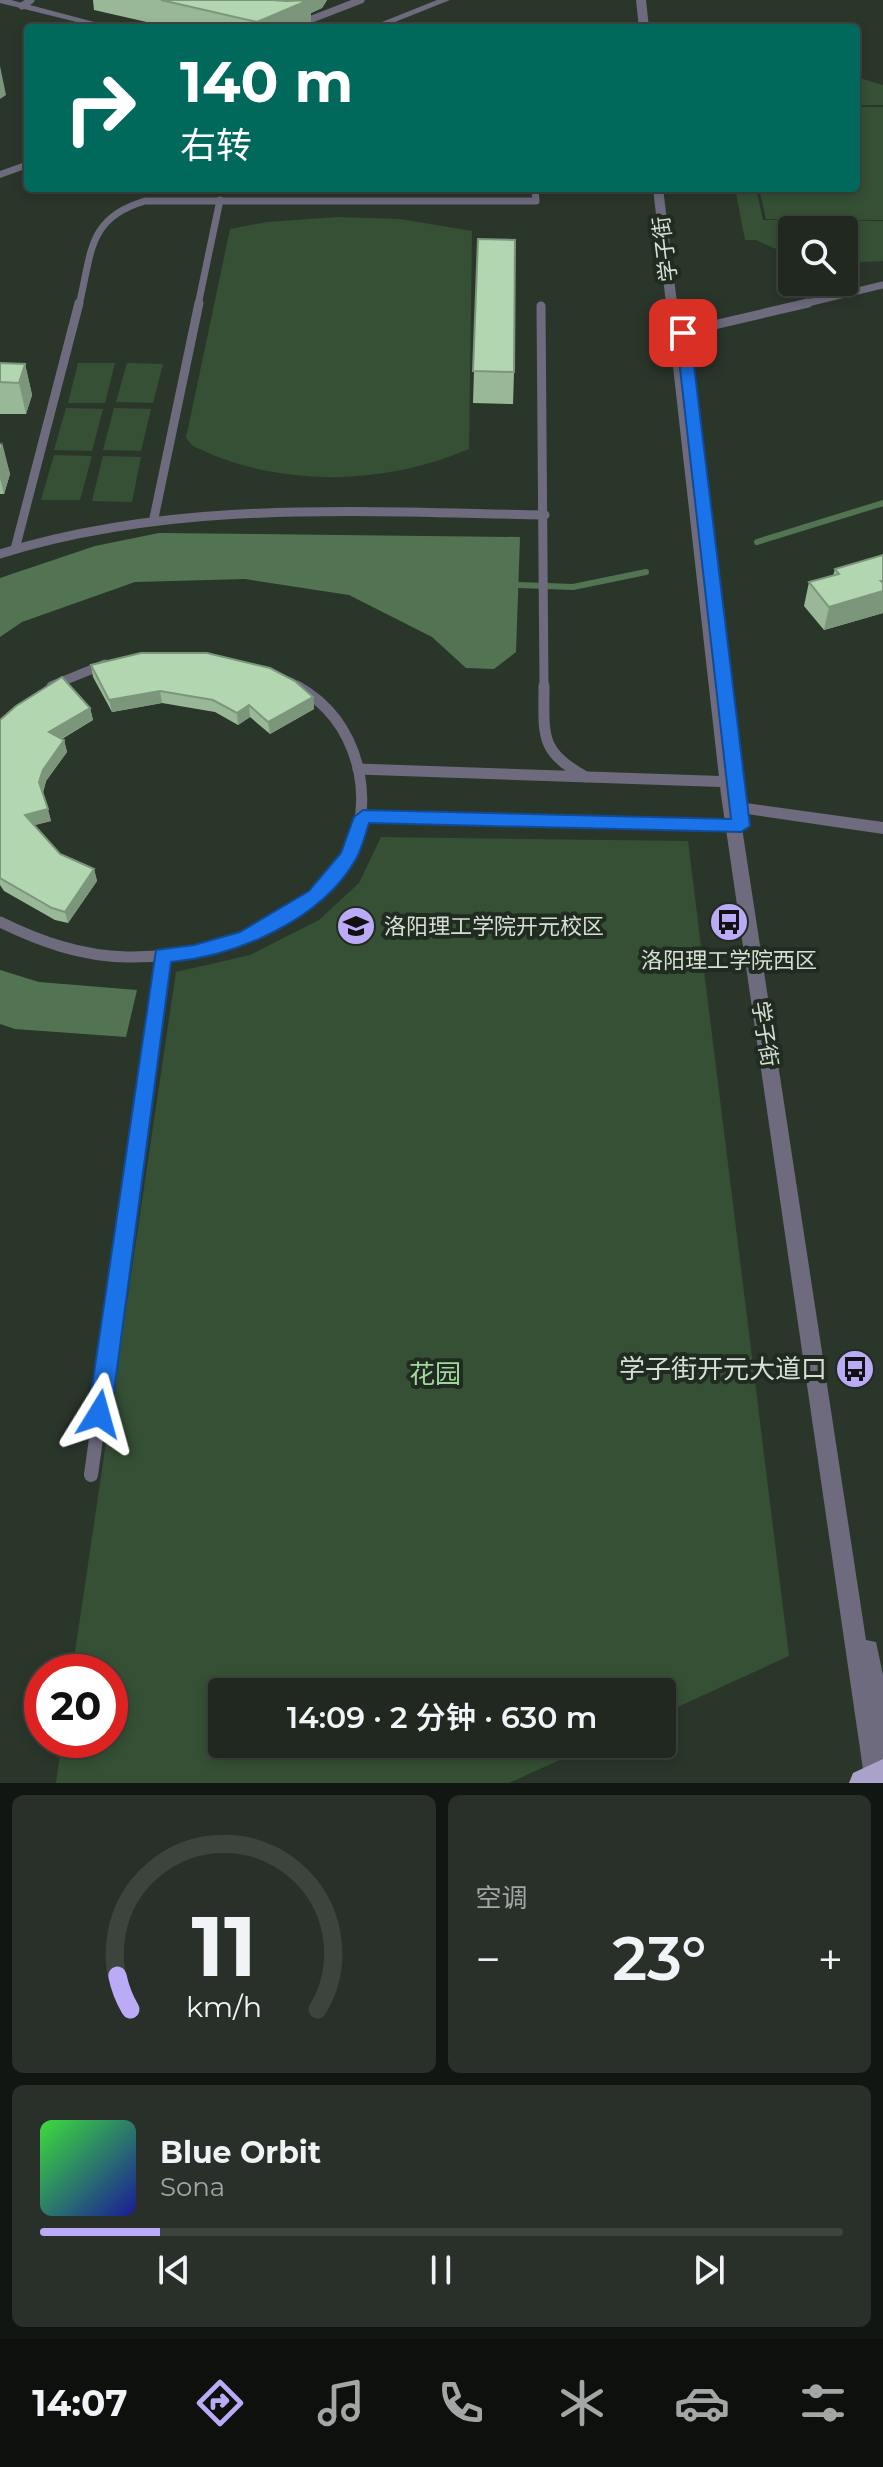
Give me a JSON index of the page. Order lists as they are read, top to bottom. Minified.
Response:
{"streets":{"street":["学子街"]},"parks":["花园"],"places":{"bus stop":["洛阳理工学院西区","学子街开元大道口"],"school or university":["洛阳理工学院开元校区"]},"page":{"turn":["140 m","右转"],"limit":"20","trip":"14:09 · 2 分钟 · 630 m","tile":"空调","heat":["−","23°","+"],"song":["Blue Orbit","Sona"],"tabs":"14:07","gauge":["11","km/h"]}}
